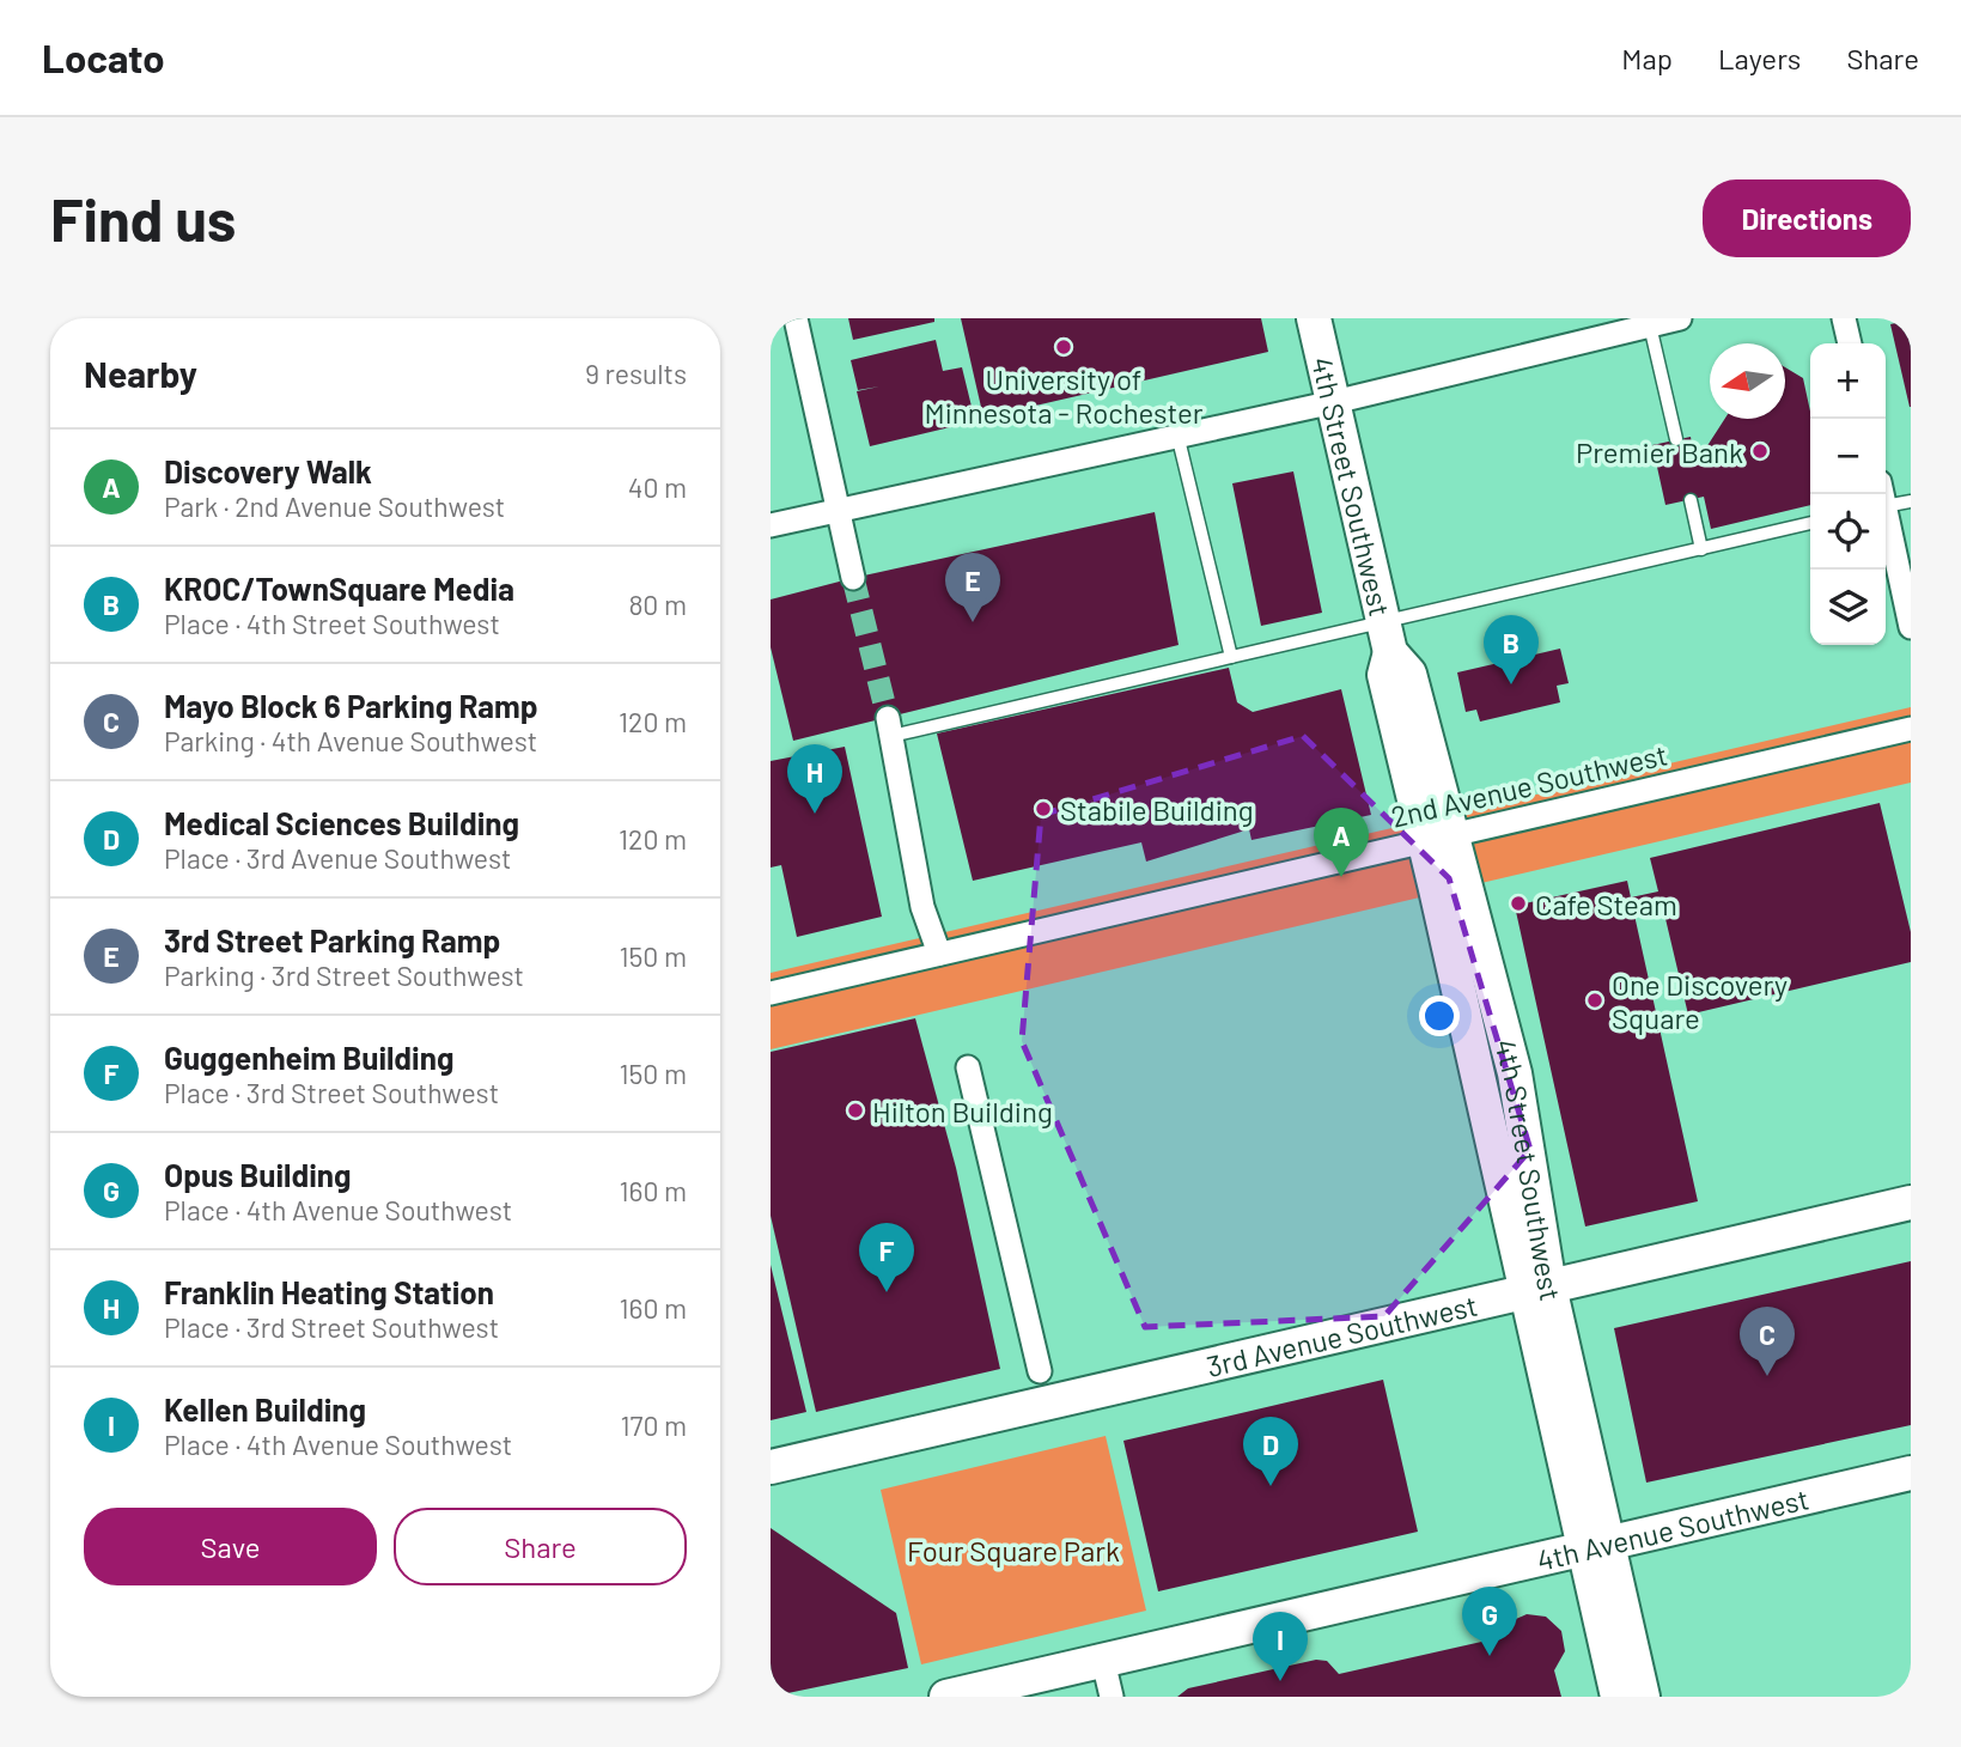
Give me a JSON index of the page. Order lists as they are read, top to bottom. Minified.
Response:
{"streets":{"main road":["4th Street Southwest","3rd Avenue Southwest","4th Avenue Southwest"],"street":["2nd Avenue Southwest"]},"crossings":[["4th Street Southwest","2nd Avenue Southwest"],["4th Street Southwest","3rd Avenue Southwest"],["4th Street Southwest","4th Avenue Southwest"]],"parks":["Four Square Park"],"places":["University of Minnesota - Rochester","Premier Bank","Stabile Building","Cafe Steam","One Discovery Square","Hilton Building"],"north":"left","page":{"header":"Locato","nav":["Map","Layers","Share"],"buttons":["Directions",["Save","Share"]],"title":"Find us","heading":["Nearby","9 results"],"map_buttons":["+","−"],"list":[{"mark":"A","name":"Discovery Walk","note":"Park · 2nd Avenue Southwest","value":"40 m"},{"mark":"B","name":"KROC/TownSquare Media","note":"Place · 4th Street Southwest","value":"80 m"},{"mark":"C","name":"Mayo Block 6 Parking Ramp","note":"Parking · 4th Avenue Southwest","value":"120 m"},{"mark":"D","name":"Medical Sciences Building","note":"Place · 3rd Avenue Southwest","value":"120 m"},{"mark":"E","name":"3rd Street Parking Ramp","note":"Parking · 3rd Street Southwest","value":"150 m"},{"mark":"F","name":"Guggenheim Building","note":"Place · 3rd Street Southwest","value":"150 m"},{"mark":"G","name":"Opus Building","note":"Place · 4th Avenue Southwest","value":"160 m"},{"mark":"H","name":"Franklin Heating Station","note":"Place · 3rd Street Southwest","value":"160 m"},{"mark":"I","name":"Kellen Building","note":"Place · 4th Avenue Southwest","value":"170 m"}],"pins":["E","B","H","A","F","C","D","G","I"]}}
